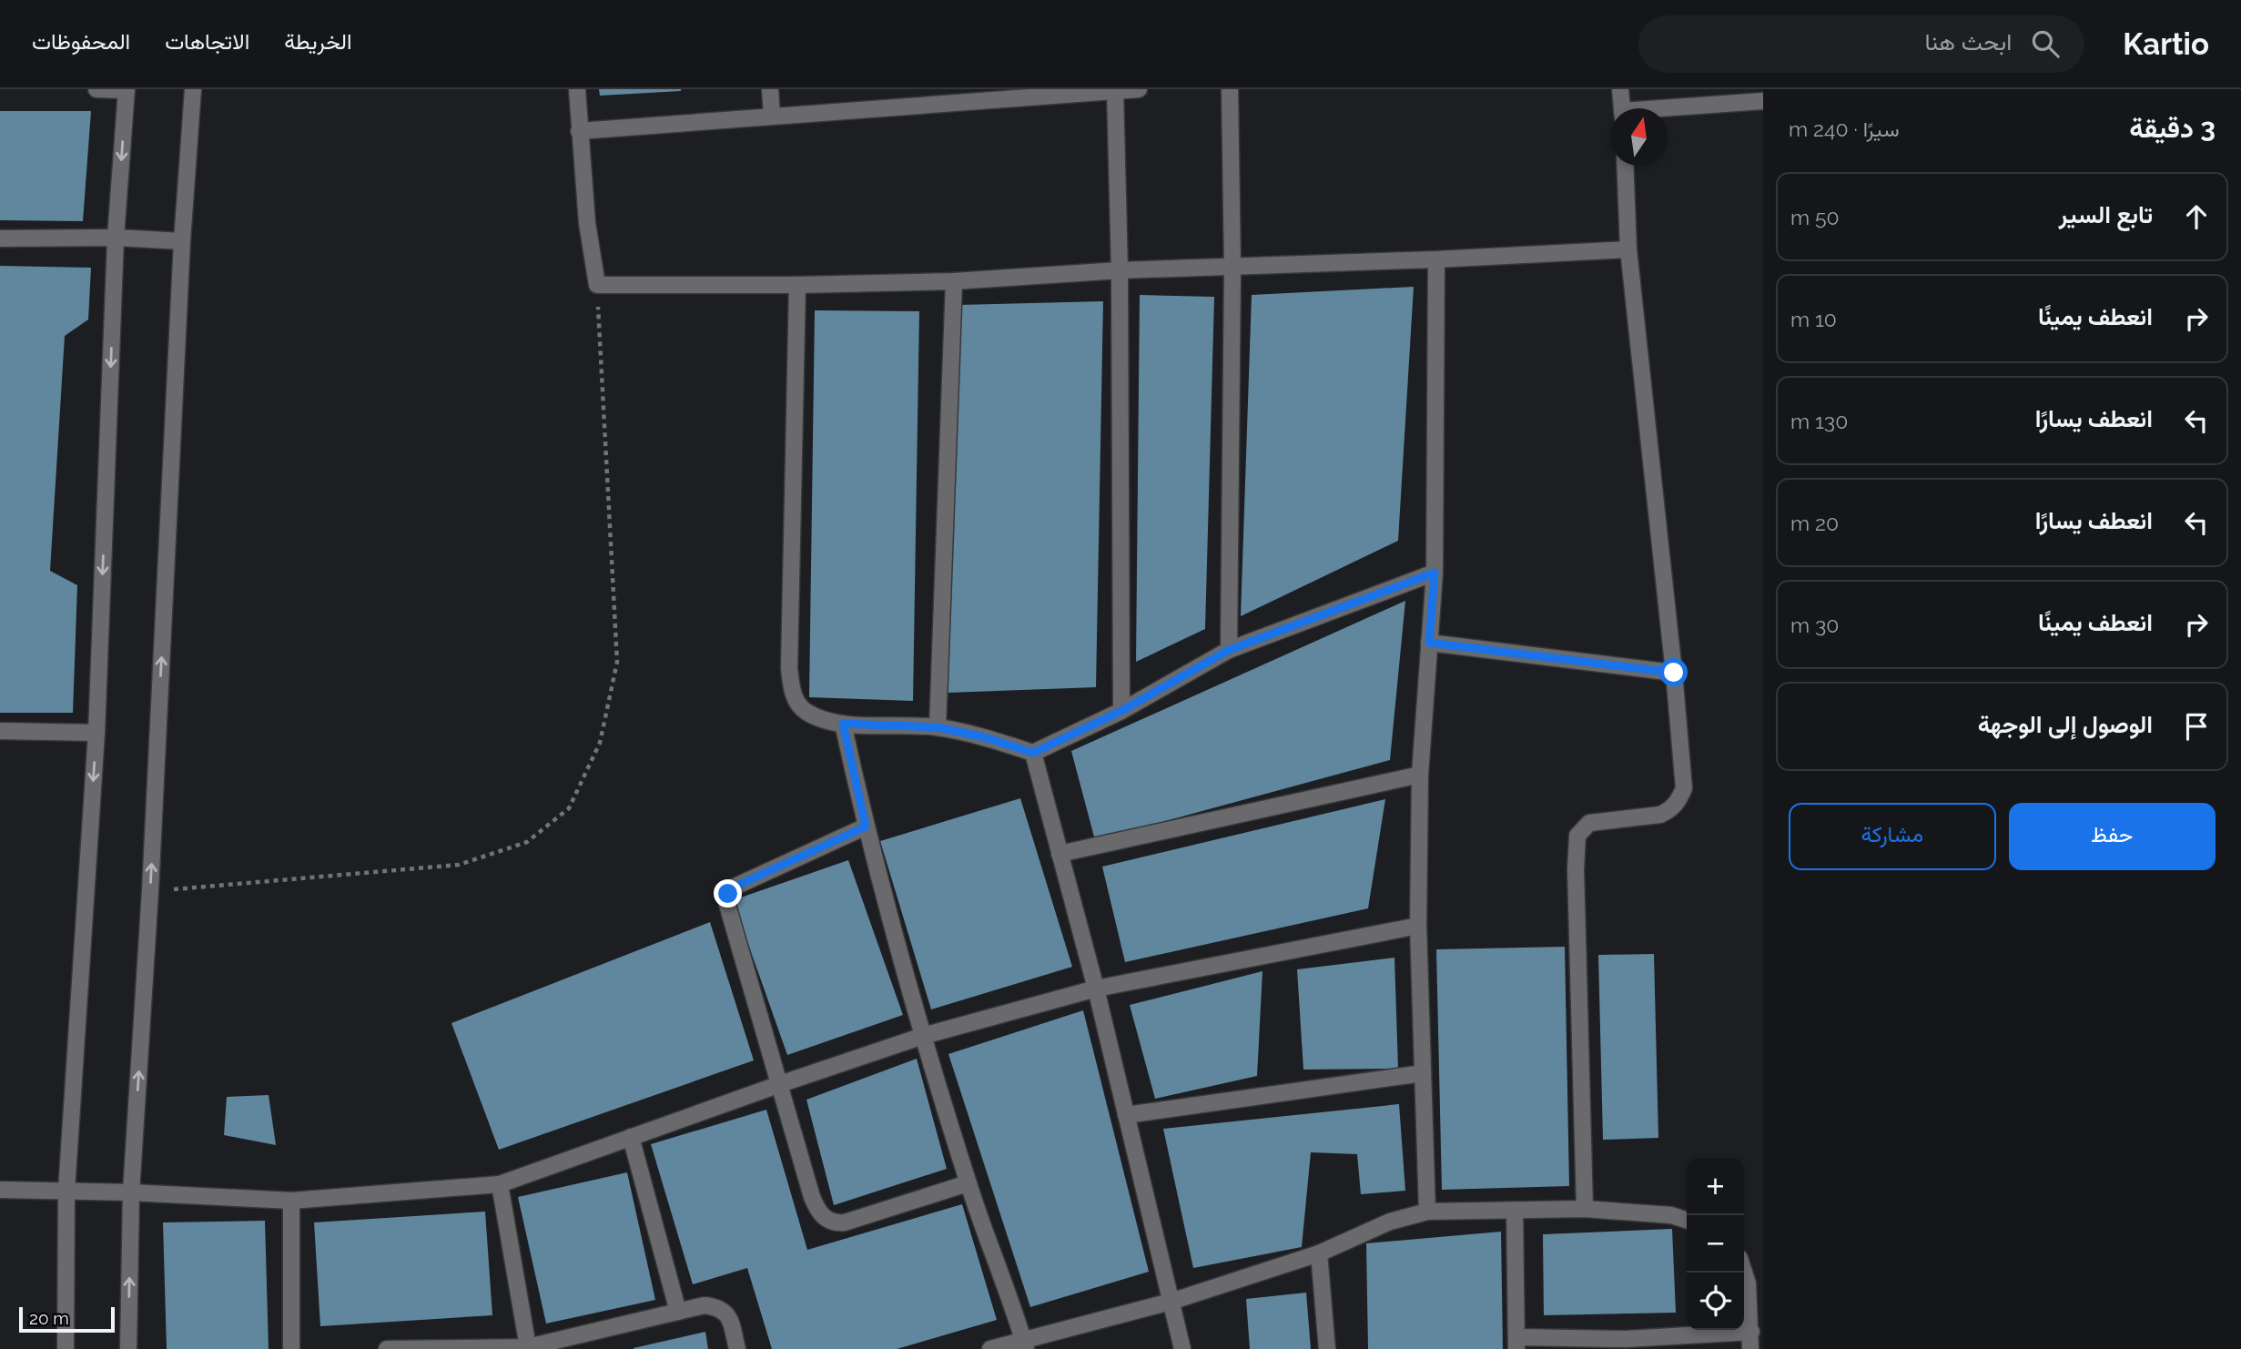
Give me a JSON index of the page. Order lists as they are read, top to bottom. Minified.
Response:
{"scale_bar":"20 m","north":"top","page":{"header":"Kartio","search":"ابحث هنا","nav":["الخريطة","الاتجاهات","المحفوظات"],"heading":["3 دقيقة","سيرًا · 240 m"],"list":[["تابع السير","50 m"],["انعطف يمينًا","10 m"],["انعطف يسارًا","130 m"],["انعطف يسارًا","20 m"],["انعطف يمينًا","30 m"],"الوصول إلى الوجهة"],"buttons":["حفظ","مشاركة"],"map_buttons":["+","−"],"scale":"20 m"}}
